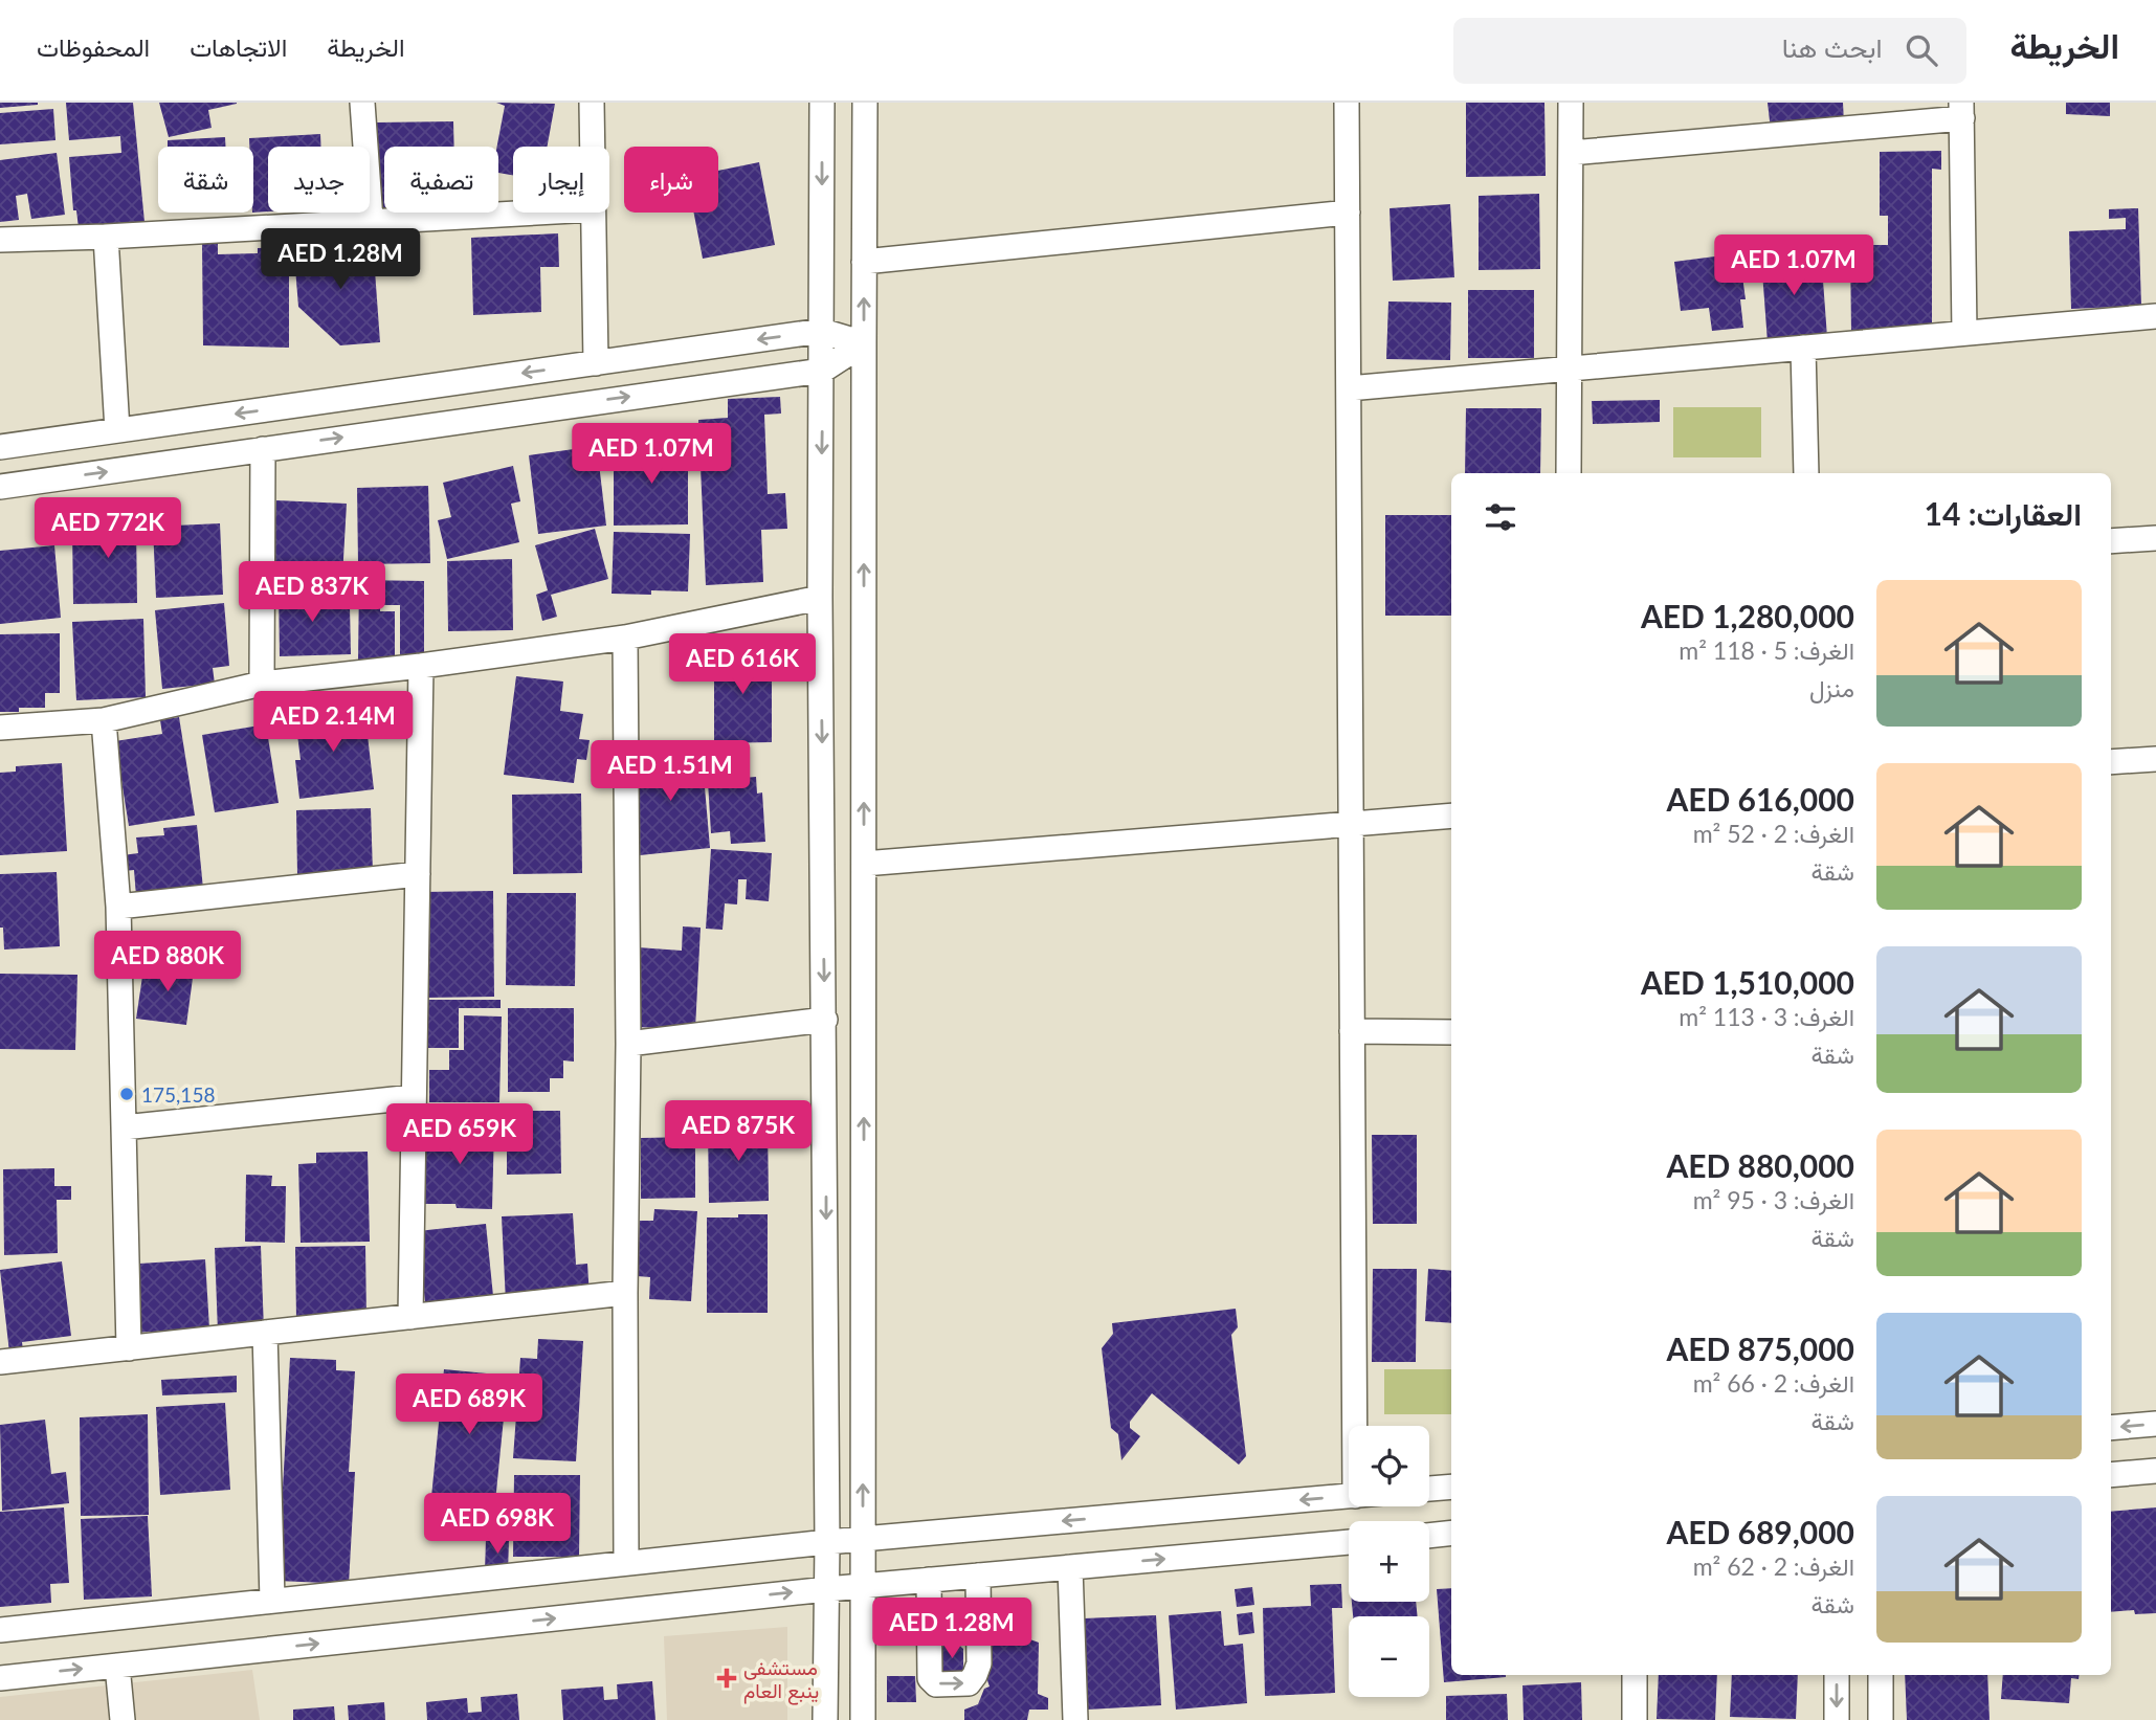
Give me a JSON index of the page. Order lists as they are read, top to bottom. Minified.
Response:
{"places":{"other":["175,158"],"health":["مستشفى ينبع العام"]},"page":{"header":"الخريطة","search":"ابحث هنا","nav":["الخريطة","الاتجاهات","المحفوظات"],"chip":["شراء","إيجار","تصفية","جديد","شقة"],"price":["AED 1.28M","AED 1.07M","AED 1.07M","AED 772K","AED 837K","AED 616K","AED 2.14M","AED 1.51M","AED 880K","AED 875K","AED 659K","AED 689K","AED 698K","AED 1.28M"],"heading":"العقارات: 14","list":[{"name":"AED 1,280,000","note":"الغرف: 5 · 118 m² · منزل"},{"name":"AED 616,000","note":"الغرف: 2 · 52 m² · شقة"},{"name":"AED 1,510,000","note":"الغرف: 3 · 113 m² · شقة"},{"name":"AED 880,000","note":"الغرف: 3 · 95 m² · شقة"},{"name":"AED 875,000","note":"الغرف: 2 · 66 m² · شقة"},{"name":"AED 689,000","note":"الغرف: 2 · 62 m² · شقة"}],"map_buttons":["+","−"]}}
